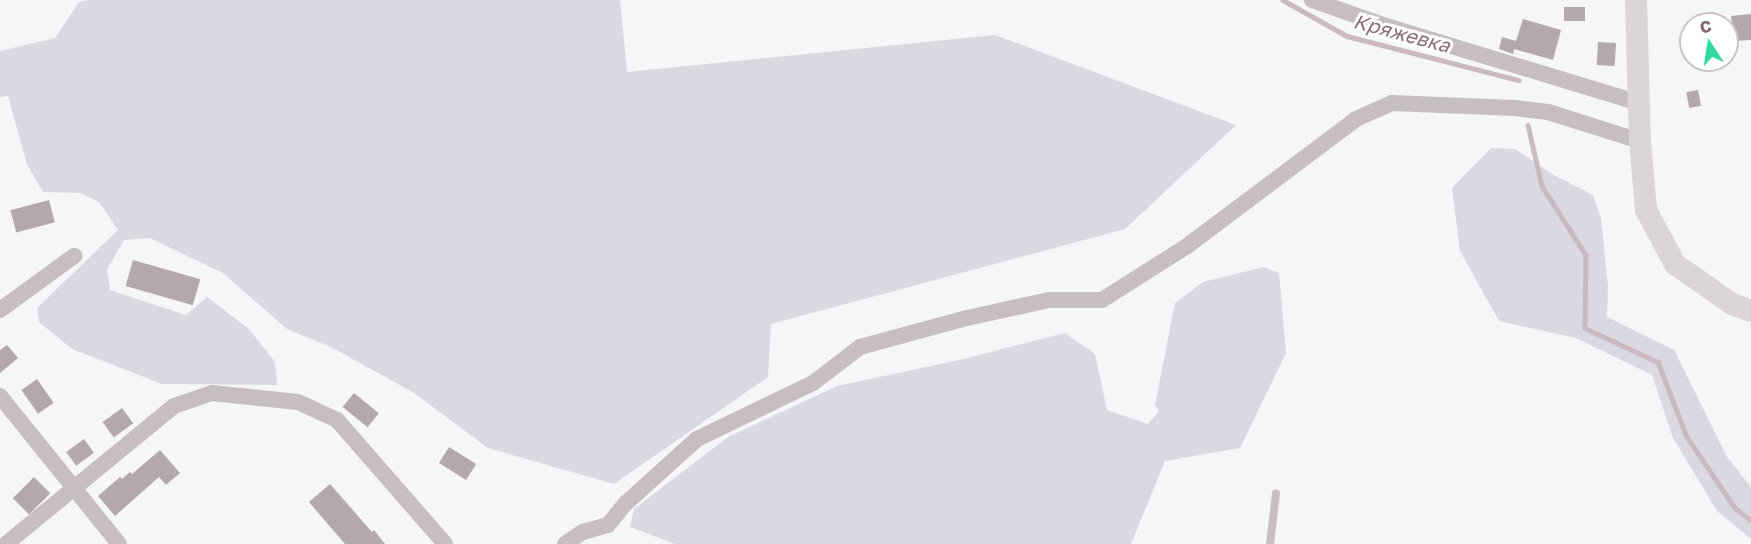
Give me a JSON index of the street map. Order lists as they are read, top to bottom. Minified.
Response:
{"water":["Кряжевка"],"north":"top"}
